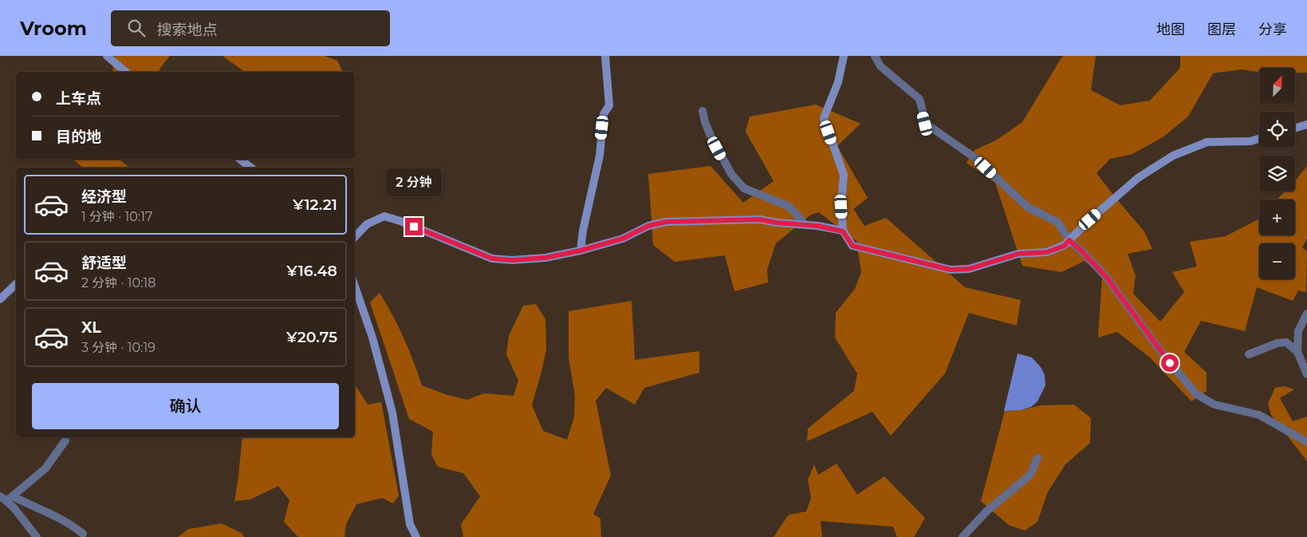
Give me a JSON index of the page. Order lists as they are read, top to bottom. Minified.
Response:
{"north":"top right","page":{"header":"Vroom","search":"搜索地点","nav":["地图","图层","分享"],"map_buttons":["+","−"],"banner":["上车点","目的地"],"bubble":"2 分钟","list":[{"name":"经济型","note":"1 分钟 · 10:17","value":"¥12.21"},{"name":"舒适型","note":"2 分钟 · 10:18","value":"¥16.48"},{"name":"XL","note":"3 分钟 · 10:19","value":"¥20.75"}],"buttons":"确认"}}
